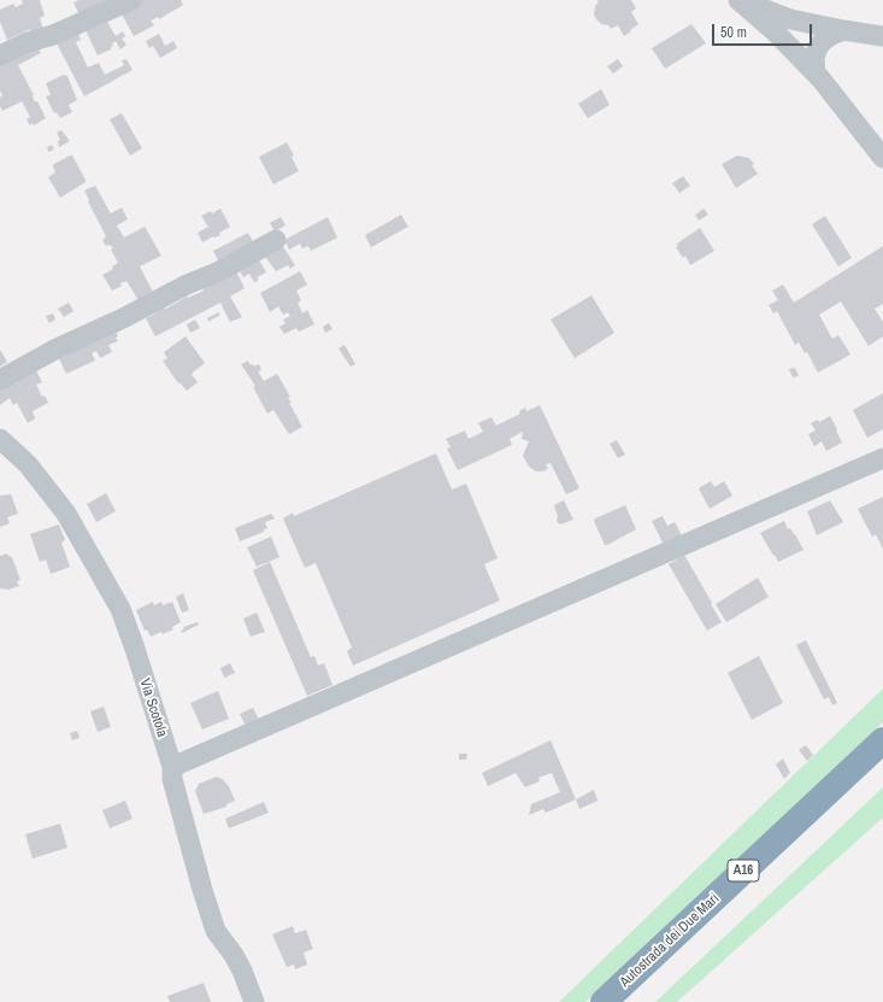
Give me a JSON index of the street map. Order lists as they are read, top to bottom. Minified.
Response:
{"streets":{"highway":["A16","Autostrada dei Due Mari"],"street":["Via Scotola"]},"scale_bar":"50 m"}
